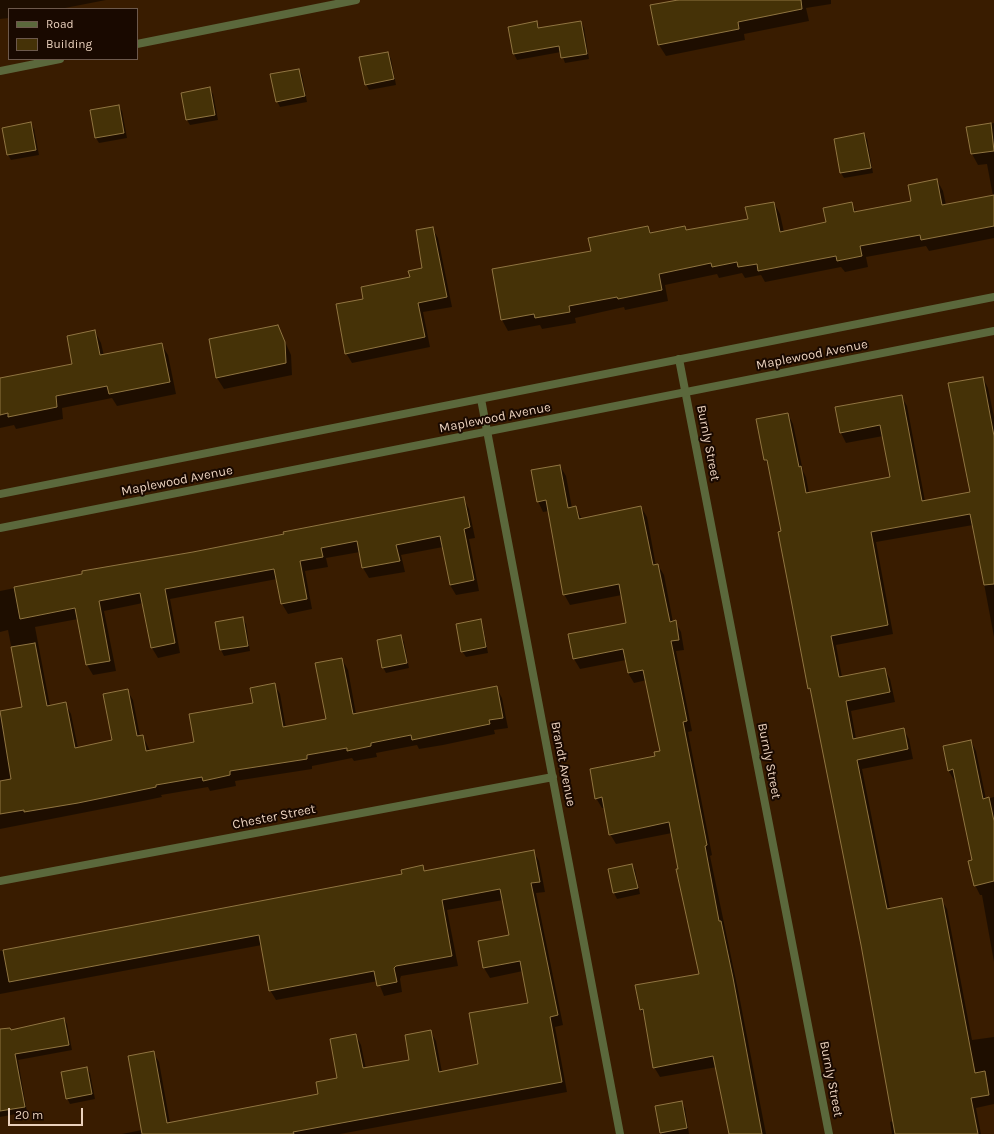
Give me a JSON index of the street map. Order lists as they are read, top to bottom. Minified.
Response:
{"streets":{"street":["Maplewood Avenue","Burnly Street","Brandt Avenue","Chester Street"]},"crossings":[["Maplewood Avenue","Burnly Street"],["Maplewood Avenue","Brandt Avenue"],["Brandt Avenue","Chester Street"]],"legend":["Road","Building"],"scale_bar":"20 m"}
